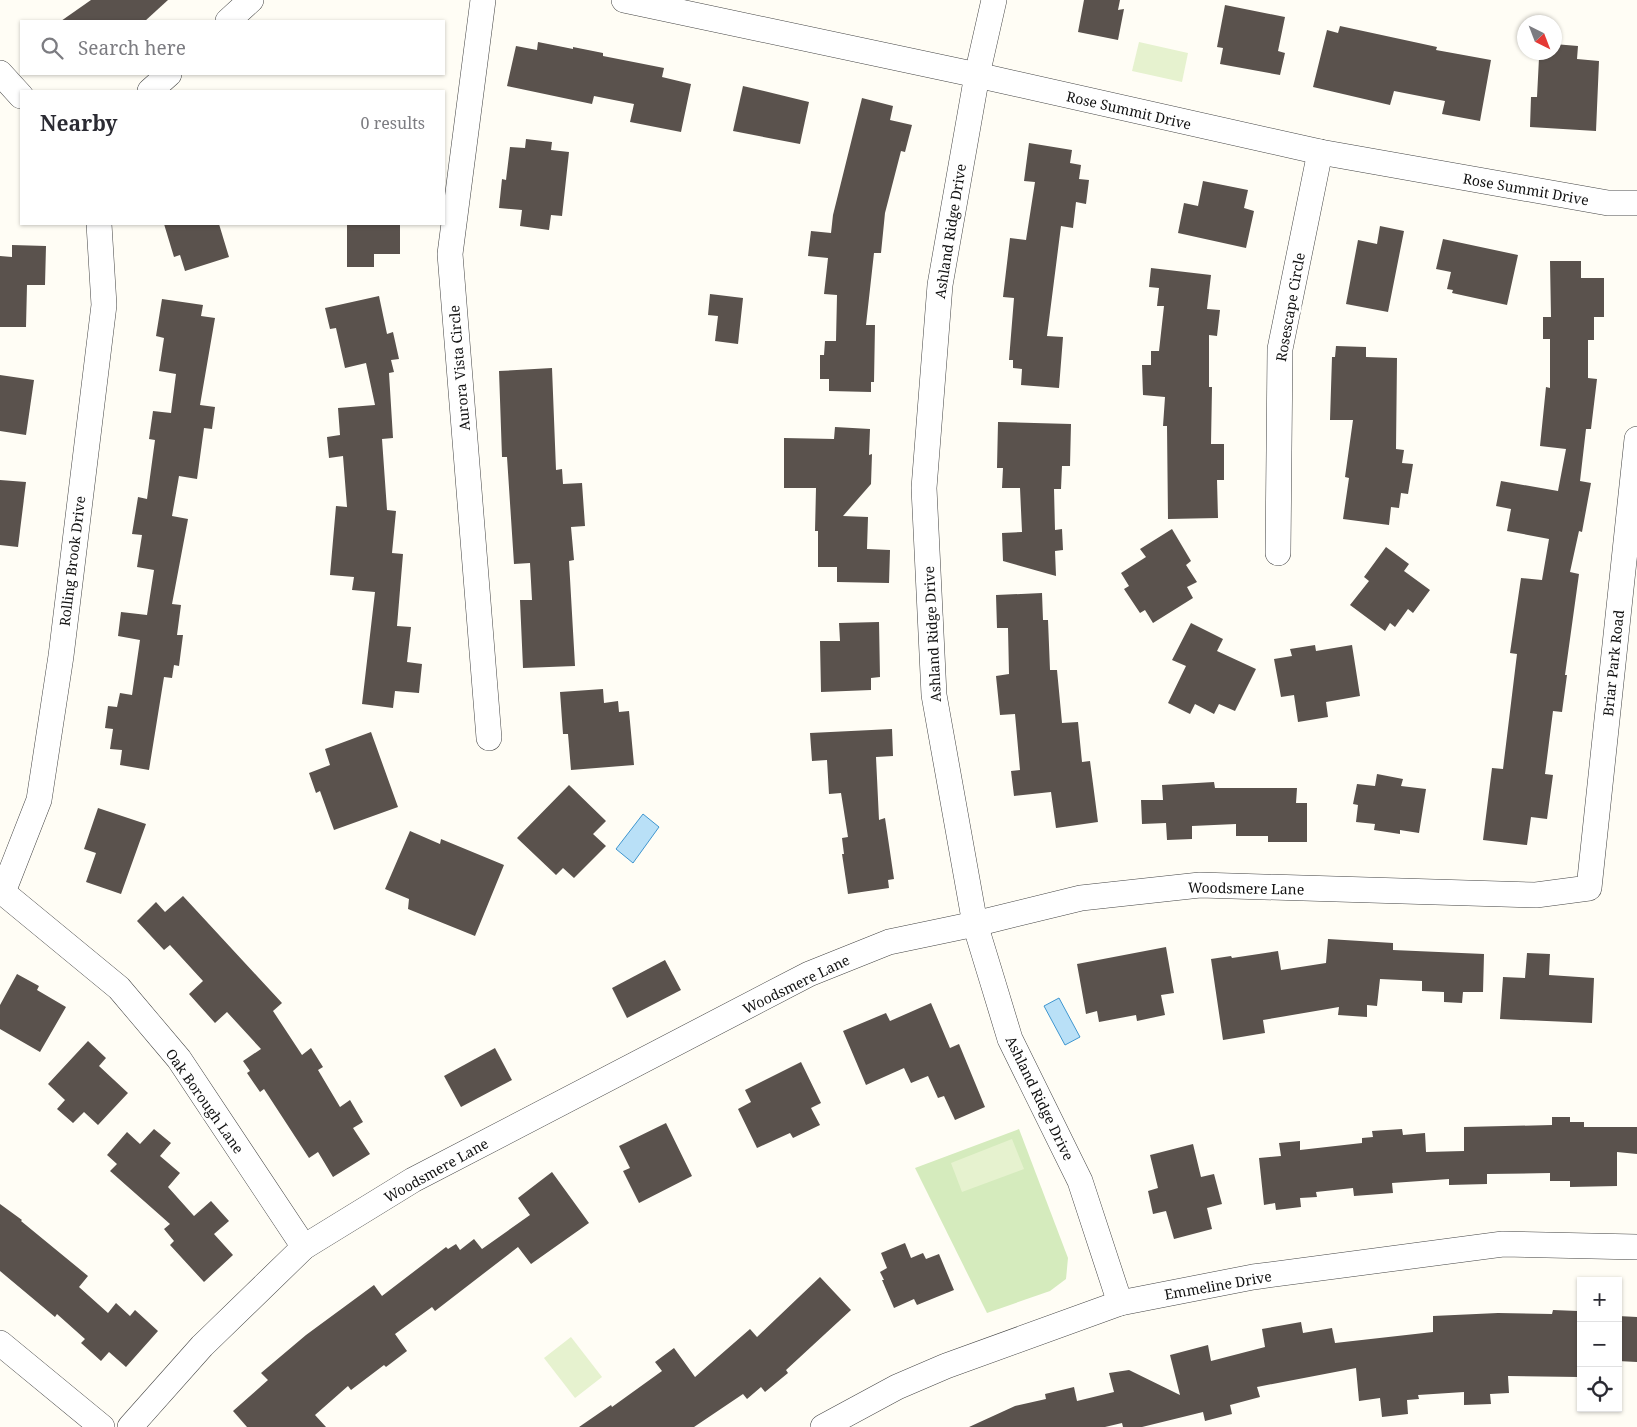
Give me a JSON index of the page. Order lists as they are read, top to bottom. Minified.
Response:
{"streets":{"street":["Rose Summit Drive","Ashland Ridge Drive","Rosescape Circle","Aurora Vista Circle","Rolling Brook Drive","Briar Park Road","Woodsmere Lane","Oak Borough Lane","Emmeline Drive"]},"crossings":[["Rose Summit Drive","Ashland Ridge Drive"],["Rose Summit Drive","Rosescape Circle"],["Ashland Ridge Drive","Woodsmere Lane"],["Ashland Ridge Drive","Emmeline Drive"],["Rolling Brook Drive","Oak Borough Lane"],["Briar Park Road","Woodsmere Lane"],["Woodsmere Lane","Oak Borough Lane"]],"north":"bottom right","page":{"search":"Search here","heading":["Nearby","0 results"],"map_buttons":["+","−"]}}
